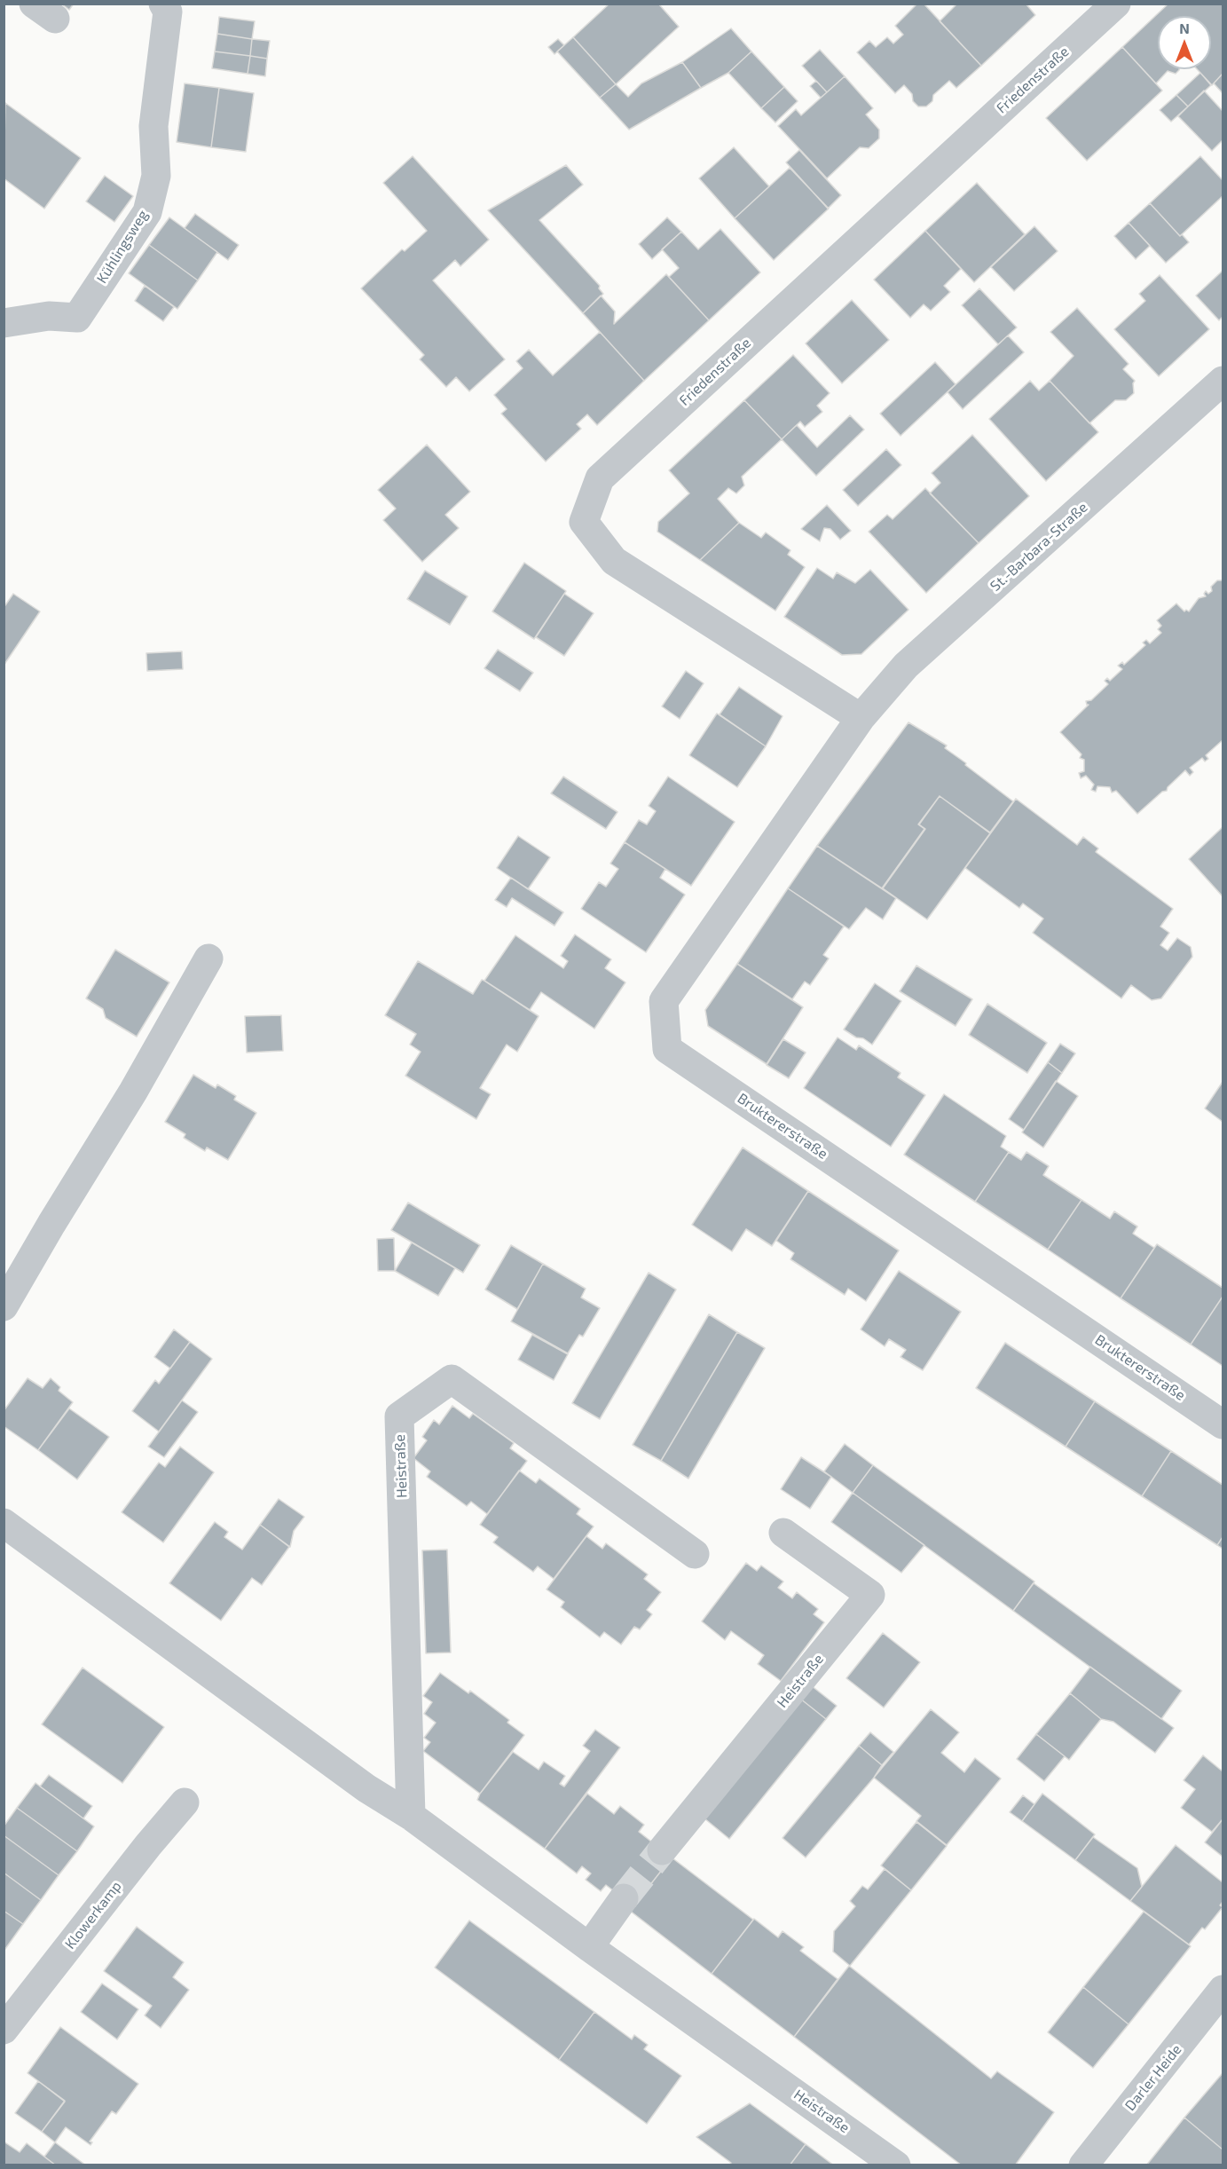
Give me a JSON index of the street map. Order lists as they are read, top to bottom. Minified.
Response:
{"streets":{"street":["Friedenstraße","Kühlingsweg","St.-Barbara-Straße","Bruktererstraße","Heistraße","Klowerkamp","Darler Heide"]},"crossings":[["Friedenstraße","St.-Barbara-Straße"],["Friedenstraße","Bruktererstraße"],["St.-Barbara-Straße","Bruktererstraße"]],"north":"top"}
